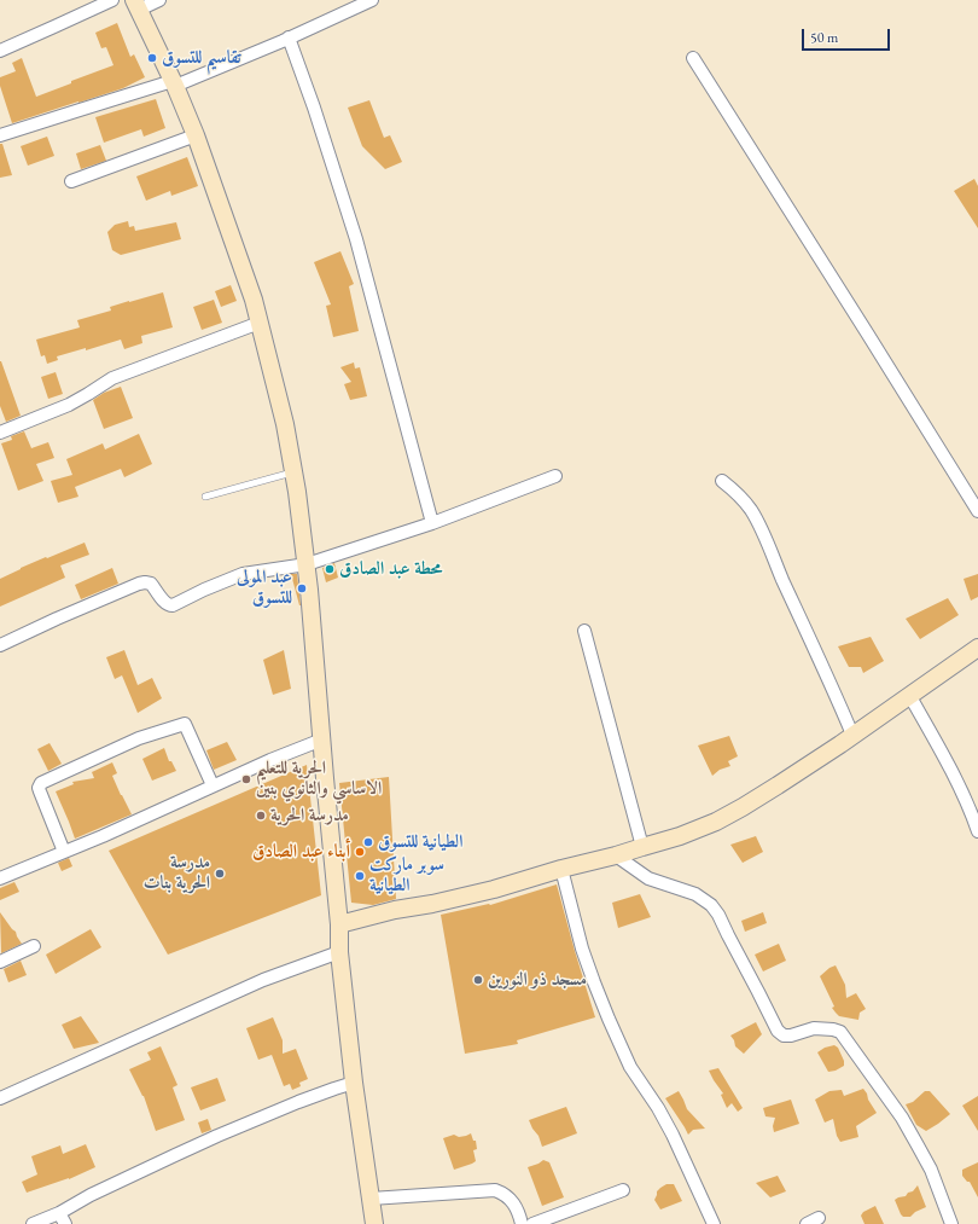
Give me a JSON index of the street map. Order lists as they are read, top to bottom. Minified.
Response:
{"places":["تقاسيم للتسوق","محطة عبد الصادق","عبد المولى للتسوق","الحرية للتعليم الاساسي والثانوي بنين","مدرسة الحرية","الطيانية للتسوق","أبناء عبد الصادق","مدرسة الحرية بنات","سوبر ماركت الطيانية","مسجد ذو النورين"],"scale_bar":"50 m"}
